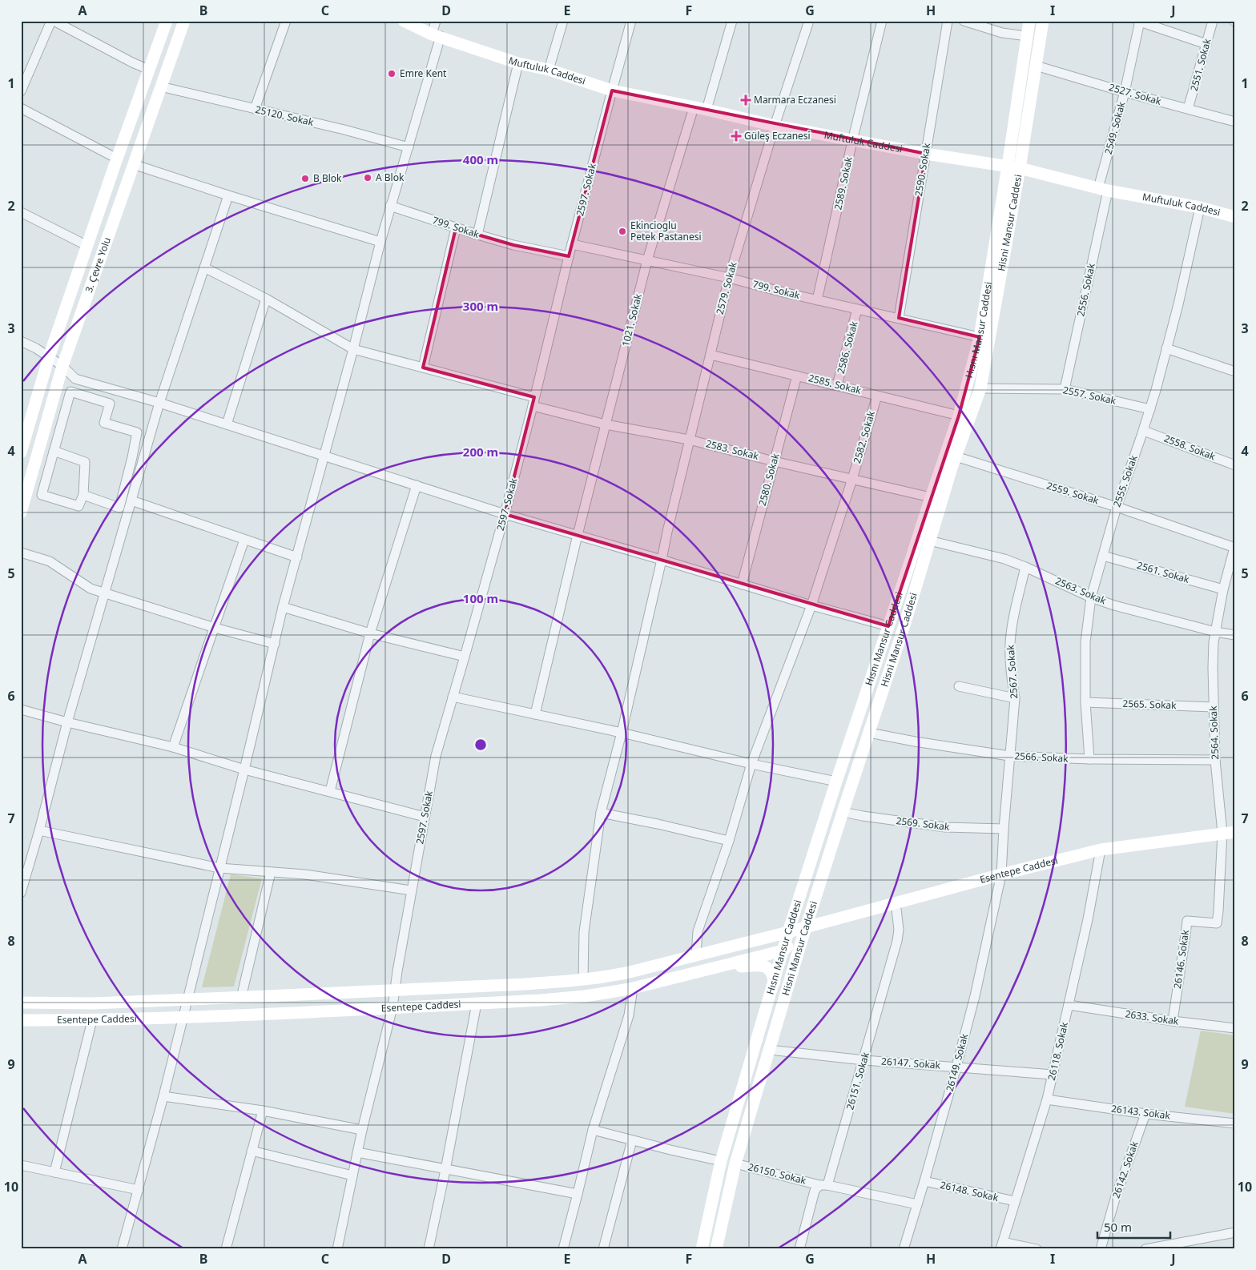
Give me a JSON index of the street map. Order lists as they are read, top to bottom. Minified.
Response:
{"streets":{"main road":["Muftuluk Caddesi","Hisni Mansur Caddesi","3. Çevre Yolu","Hısnı Mansur Caddesi","Esentepe Caddesi"],"street":["2551. Sokak","2527. Sokak","25120. Sokak","2549. Sokak","2590. Sokak","2589. Sokak","2597. Sokak","799. Sokak","2579. Sokak","2556. Sokak","1021. Sokak","2586. Sokak","2585. Sokak","2557. Sokak","2582. Sokak","2558. Sokak","2583. Sokak","2580. Sokak","2555. Sokak","2559. Sokak","2561. Sokak","2563. Sokak","2567. Sokak","2565. Sokak","2564. Sokak","2566. Sokak","2569. Sokak","26146. Sokak","2633. Sokak","26118. Sokak","26149. Sokak","26147. Sokak","26151. Sokak","26143. Sokak","26142. Sokak","26150. Sokak","26148. Sokak"]},"crossings":[["2551. Sokak","2527. Sokak"],["Muftuluk Caddesi","2549. Sokak"],["Muftuluk Caddesi","2590. Sokak"],["Muftuluk Caddesi","2589. Sokak"],["Muftuluk Caddesi","2597. Sokak"],["Muftuluk Caddesi","Hisni Mansur Caddesi"],["Muftuluk Caddesi","2579. Sokak"],["Muftuluk Caddesi","2556. Sokak"],["Muftuluk Caddesi","1021. Sokak"],["Muftuluk Caddesi","Hısnı Mansur Caddesi"],["Muftuluk Caddesi","2555. Sokak"],["2527. Sokak","2549. Sokak"],["2527. Sokak","Hisni Mansur Caddesi"],["25120. Sokak","3. Çevre Yolu"],["2549. Sokak","2556. Sokak"],["2590. Sokak","799. Sokak"],["2589. Sokak","799. Sokak"],["2597. Sokak","799. Sokak"],["2597. Sokak","2583. Sokak"],["2597. Sokak","Esentepe Caddesi"],["Hisni Mansur Caddesi","Hısnı Mansur Caddesi"],["Hisni Mansur Caddesi","2557. Sokak"],["Hisni Mansur Caddesi","2559. Sokak"],["Hisni Mansur Caddesi","2563. Sokak"],["Hisni Mansur Caddesi","2566. Sokak"],["Hisni Mansur Caddesi","2569. Sokak"],["Hisni Mansur Caddesi","Esentepe Caddesi"],["Hisni Mansur Caddesi","26147. Sokak"],["Hisni Mansur Caddesi","26150. Sokak"],["799. Sokak","2579. Sokak"],["799. Sokak","1021. Sokak"],["799. Sokak","Hısnı Mansur Caddesi"],["799. Sokak","2586. Sokak"],["2579. Sokak","2585. Sokak"],["2579. Sokak","2583. Sokak"],["2579. Sokak","Esentepe Caddesi"],["2556. Sokak","2557. Sokak"],["1021. Sokak","2583. Sokak"],["Hısnı Mansur Caddesi","2585. Sokak"],["Hısnı Mansur Caddesi","2583. Sokak"],["Hısnı Mansur Caddesi","Esentepe Caddesi"],["2586. Sokak","2585. Sokak"],["2585. Sokak","2582. Sokak"],["2585. Sokak","2580. Sokak"],["2557. Sokak","2555. Sokak"],["2582. Sokak","2583. Sokak"],["2582. Sokak","Esentepe Caddesi"],["2558. Sokak","2555. Sokak"],["2583. Sokak","2580. Sokak"],["2555. Sokak","2559. Sokak"],["2555. Sokak","2561. Sokak"],["2555. Sokak","2563. Sokak"],["2555. Sokak","2565. Sokak"],["2555. Sokak","2566. Sokak"],["2559. Sokak","2564. Sokak"],["2561. Sokak","2564. Sokak"],["2563. Sokak","2567. Sokak"],["2563. Sokak","2564. Sokak"],["2567. Sokak","2566. Sokak"],["2567. Sokak","2569. Sokak"],["2567. Sokak","Esentepe Caddesi"],["2567. Sokak","26149. Sokak"],["2565. Sokak","2564. Sokak"],["2564. Sokak","2566. Sokak"],["2564. Sokak","Esentepe Caddesi"],["2564. Sokak","26146. Sokak"],["Esentepe Caddesi","26146. Sokak"],["Esentepe Caddesi","26118. Sokak"],["Esentepe Caddesi","26149. Sokak"],["Esentepe Caddesi","26151. Sokak"],["26146. Sokak","2633. Sokak"],["2633. Sokak","26118. Sokak"],["26118. Sokak","26147. Sokak"],["26118. Sokak","26143. Sokak"],["26118. Sokak","26148. Sokak"],["26149. Sokak","26147. Sokak"],["26149. Sokak","26150. Sokak"],["26149. Sokak","26148. Sokak"],["26147. Sokak","26151. Sokak"],["26151. Sokak","26150. Sokak"],["26143. Sokak","26142. Sokak"]],"places":{"other":["Emre Kent","A Blok","B Blok","Ekincioglu Petek Pastanesi"],"health":["Marmara Eczanesi","Güleş Eczanesi"]},"scale_bar":"50 m","grid":{"columns":["A","B","C","D","E","F","G","H","I","J"],"rows":["1","2","3","4","5","6","7","8","9","10"]},"rings":["400 m","300 m","200 m","100 m"]}
